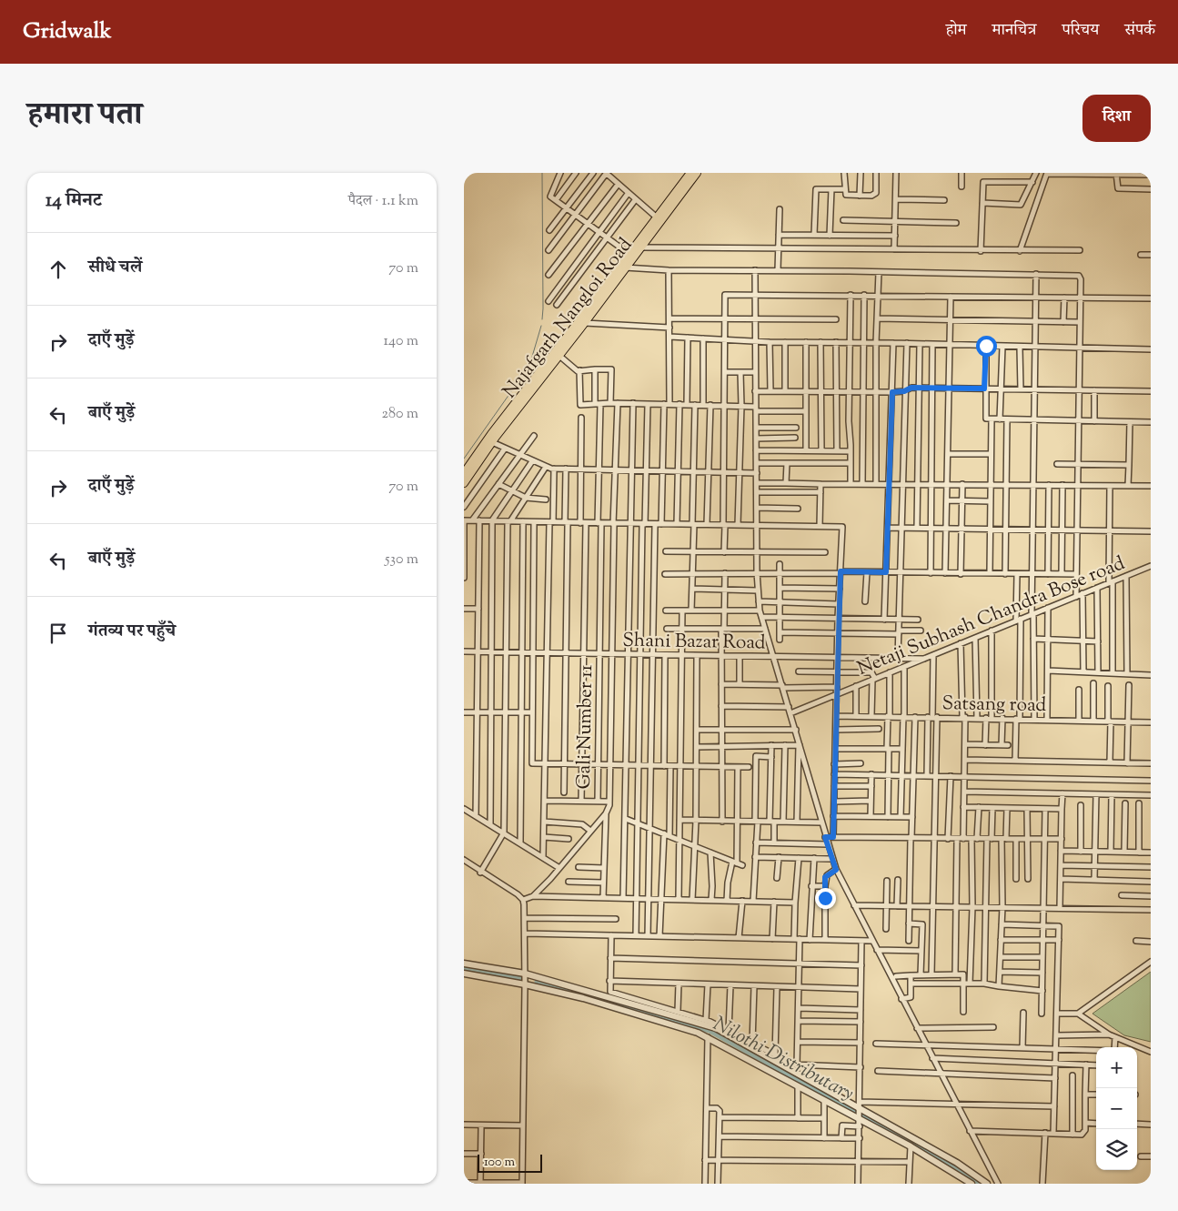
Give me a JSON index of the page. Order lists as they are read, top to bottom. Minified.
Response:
{"streets":{"main road":["Najafgarh Nangloi Road"],"street":["Netaji Subhash Chandra Bose road","Shani Bazar Road","Satsang road","Gali Number 11"]},"crossings":[["Netaji Subhash Chandra Bose road","Shani Bazar Road"],["Shani Bazar Road","Gali Number 11"]],"water":["Nilothi Distributary"],"scale_bar":"100 m","page":{"header":"Gridwalk","nav":["होम","मानचित्र","परिचय","संपर्क"],"title":"हमारा पता","buttons":"दिशा","heading":["14 मिनट","पैदल · 1.1 km"],"list":[["सीधे चलें","70 m"],["दाएँ मुड़ें","140 m"],["बाएँ मुड़ें","280 m"],["दाएँ मुड़ें","70 m"],["बाएँ मुड़ें","530 m"],"गंतव्य पर पहुँचे"],"map_buttons":["+","−"],"scale":"100 m"}}
